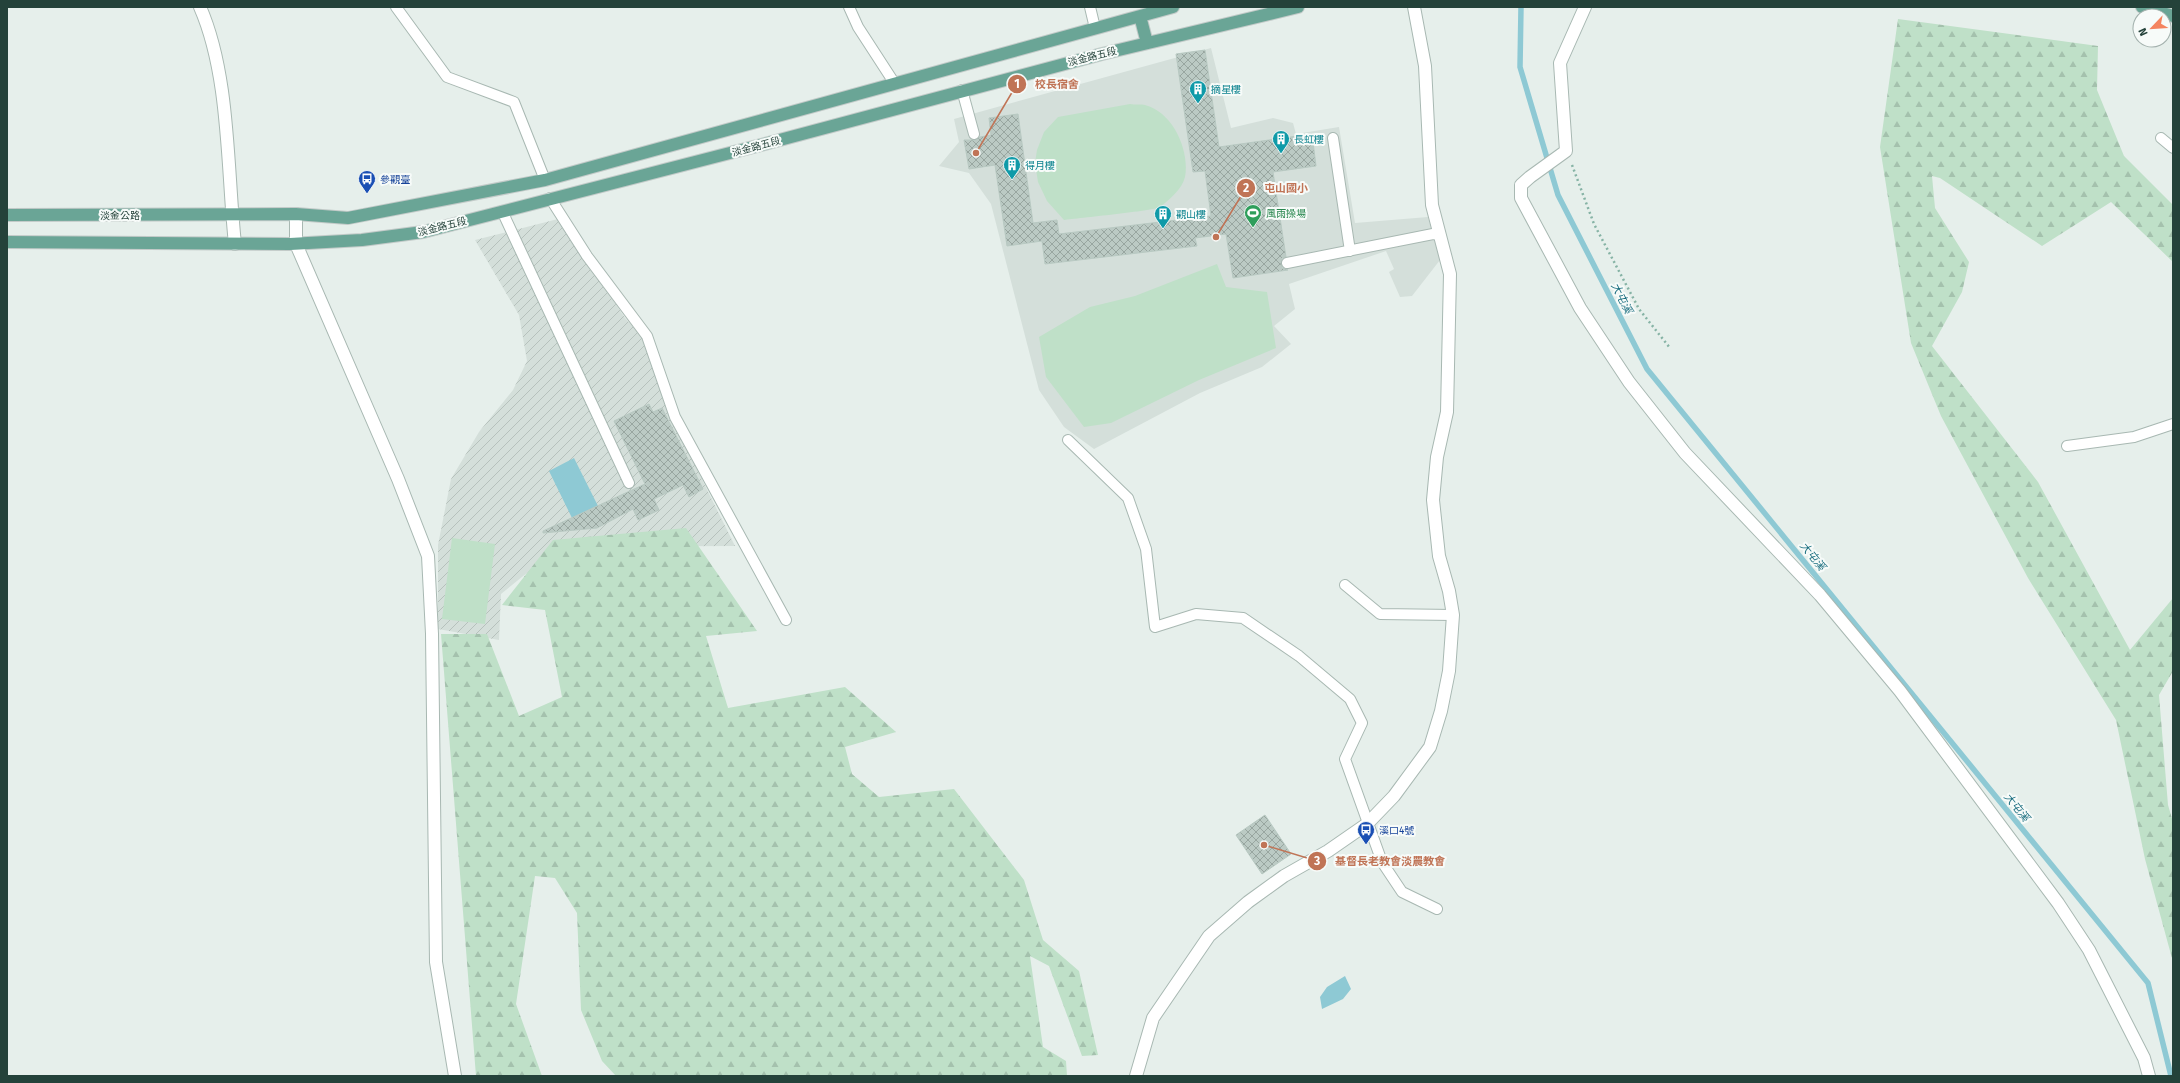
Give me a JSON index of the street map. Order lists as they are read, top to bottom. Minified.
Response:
{"streets":{"main road":["淡金路五段","淡金公路"]},"water":["大屯溪"],"places":{"building":["摘星樓","長虹樓","得月樓","觀山樓"],"other":["校長宿舍","屯山國小","基督長老教會淡農教會"],"bus stop":["參觀臺","溪口4號"],"sports":["風雨操場"]},"north":"bottom left"}
